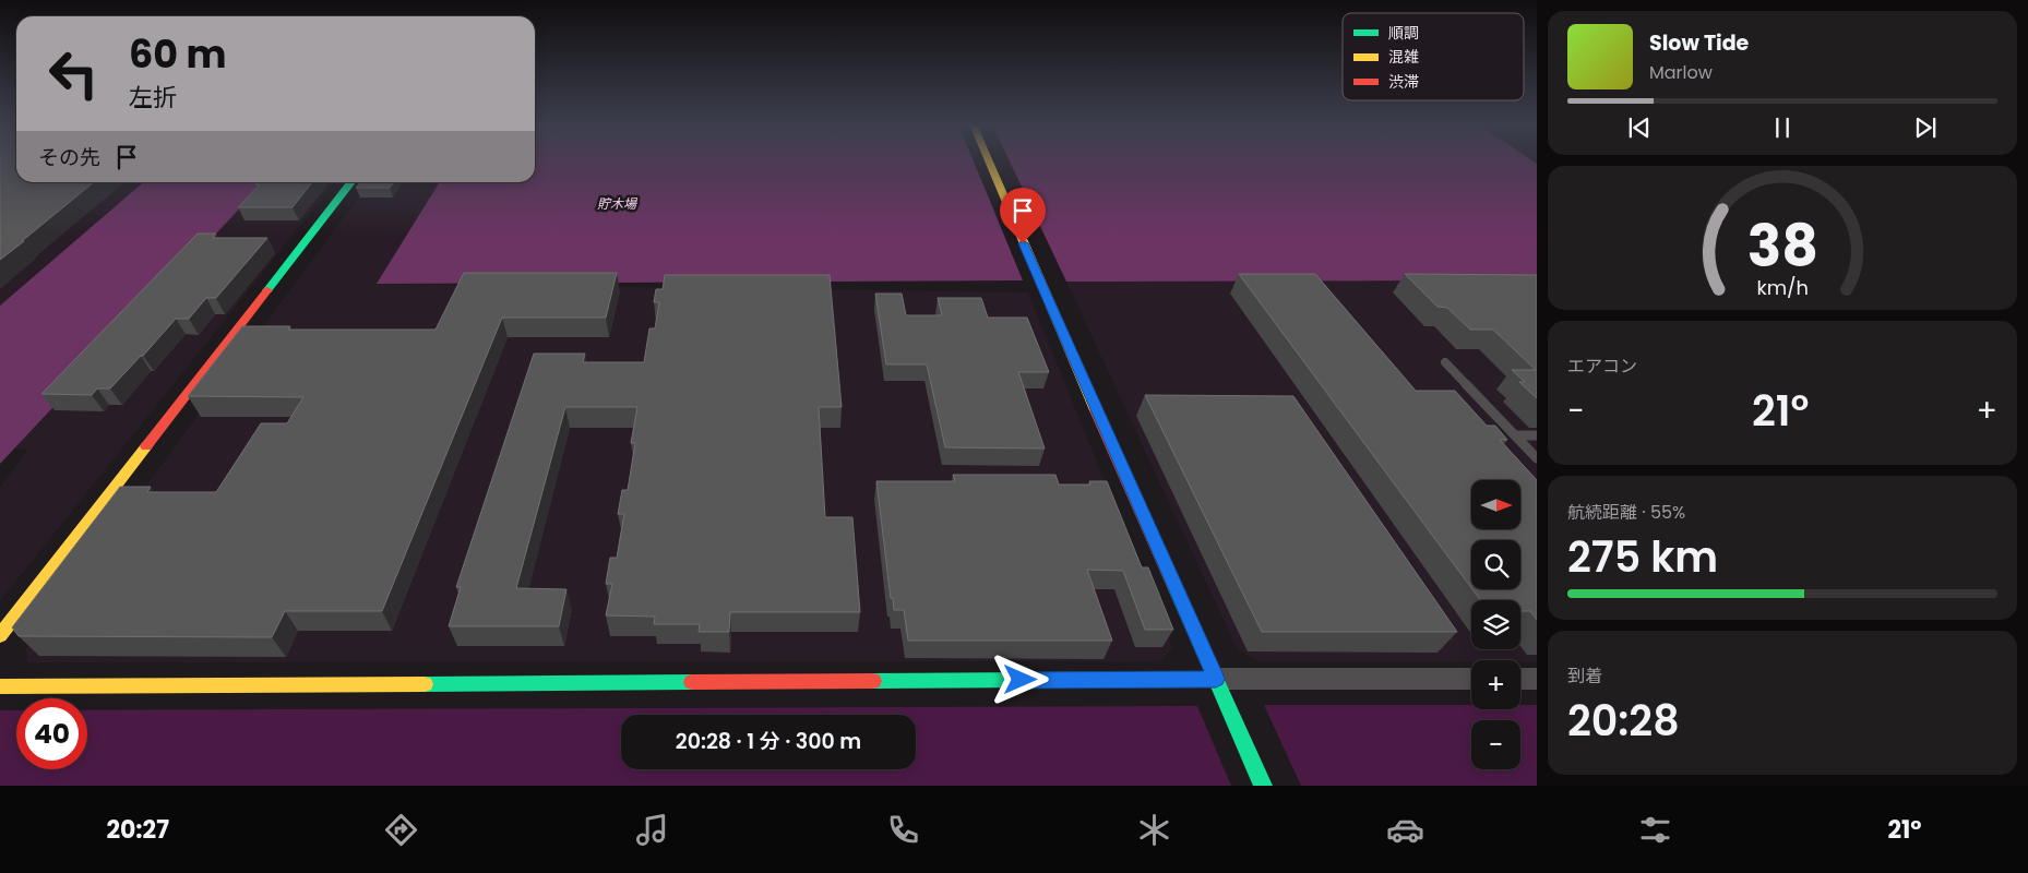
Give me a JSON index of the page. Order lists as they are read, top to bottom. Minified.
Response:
{"water":["貯木場"],"legend":["順調","混雑","渋滞"],"north":"right","page":{"turn":["60 m","左折"],"song":["Slow Tide","Marlow"],"then":"その先","tile":["エアコン",["航続距離 · 55%","275 km"],["到着","20:28"]],"heat":["−","21°","+"],"map_buttons":["+","−"],"limit":"40","trip":"20:28 · 1 分 · 300 m","tabs":["20:27","21°"],"gauge":["38","km/h"]}}
